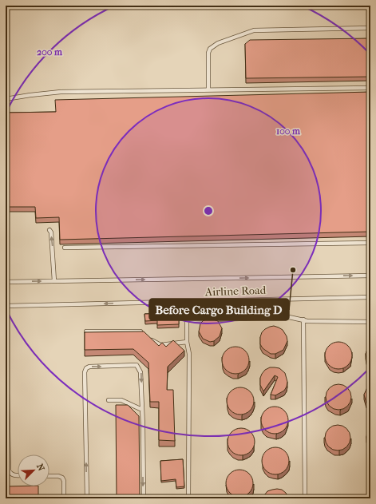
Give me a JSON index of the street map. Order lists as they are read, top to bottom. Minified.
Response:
{"streets":{"lane":["Airline Road"]},"places":["Before Cargo Building D"],"north":"top right","rings":["200 m","100 m"]}
